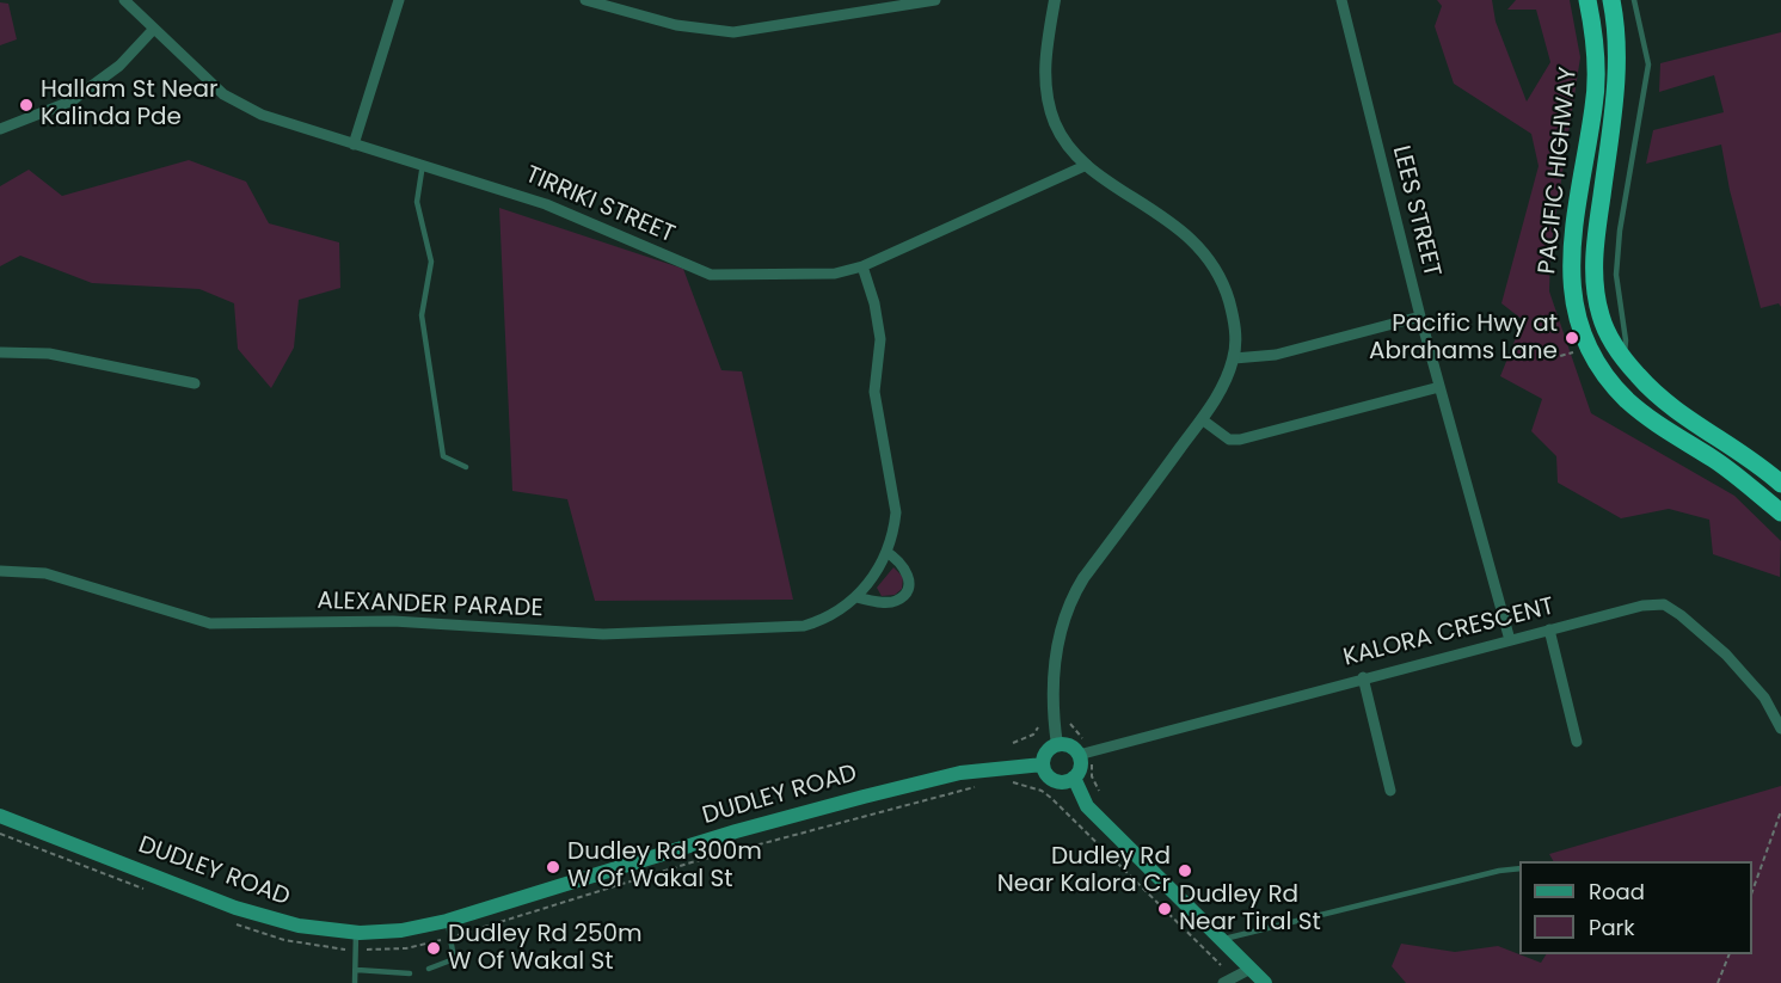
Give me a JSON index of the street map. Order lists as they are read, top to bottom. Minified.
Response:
{"streets":{"highway":["PACIFIC HIGHWAY"],"main road":["DUDLEY ROAD"],"street":["TIRRIKI STREET","LEES STREET","ALEXANDER PARADE","KALORA CRESCENT"]},"crossings":[["TIRRIKI STREET","ALEXANDER PARADE"],["LEES STREET","KALORA CRESCENT"],["KALORA CRESCENT","DUDLEY ROAD"]],"places":["Hallam St Near Kalinda Pde","Pacific Hwy at Abrahams Lane","Dudley Rd 300m W Of Wakal St","Dudley Rd Near Kalora Cr","Dudley Rd Near Tiral St","Dudley Rd 250m W Of Wakal St"],"legend":["Road","Park"]}
